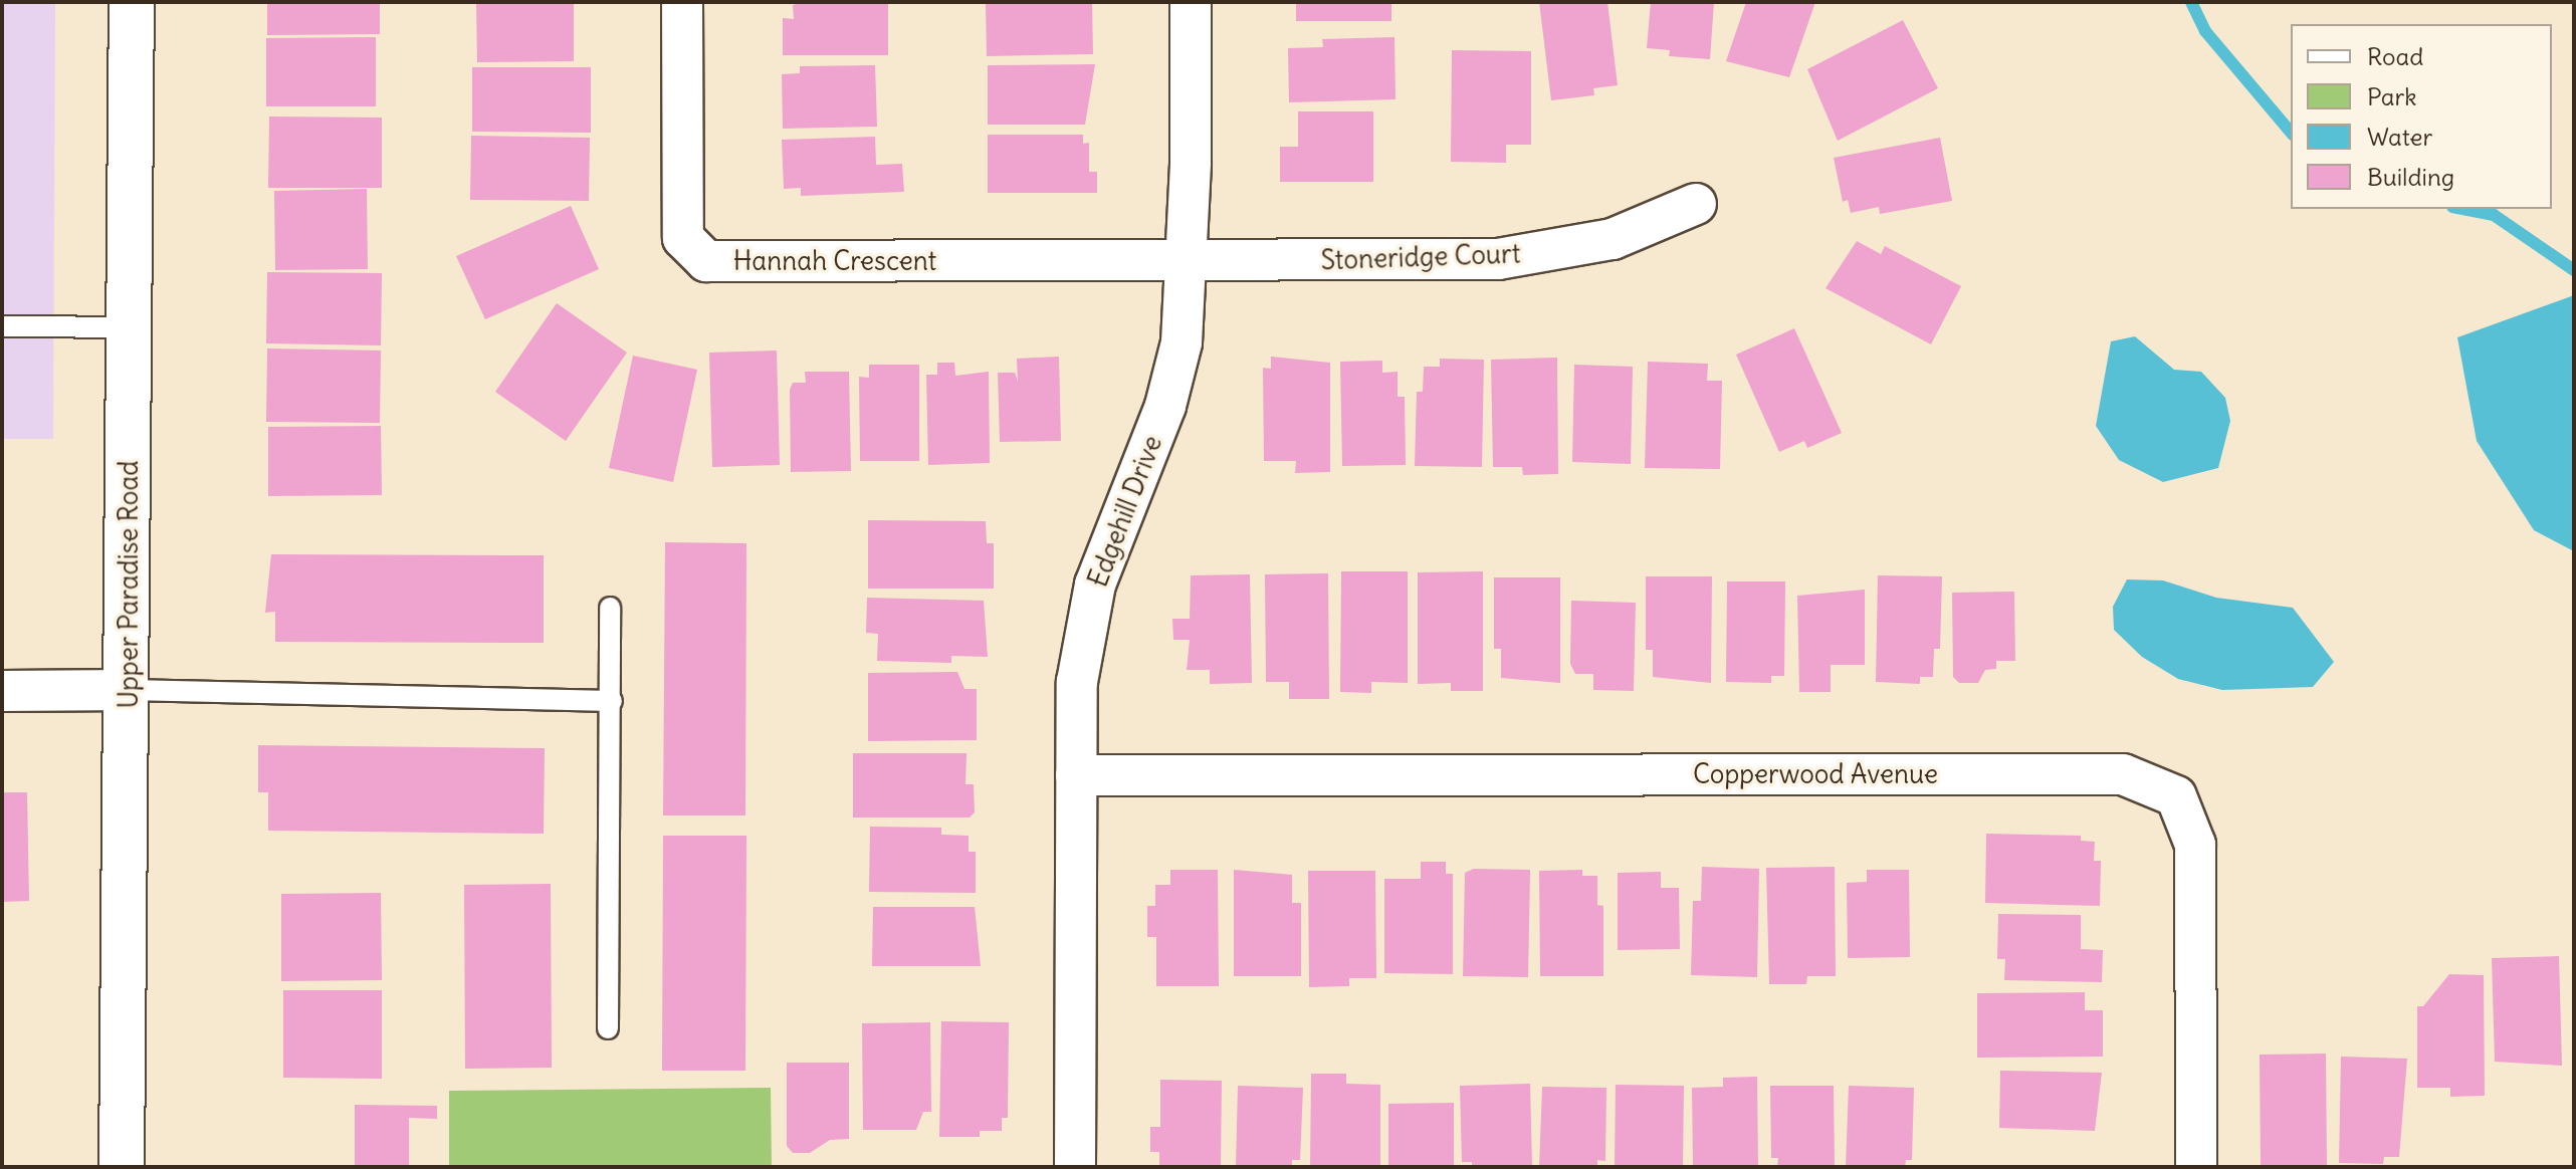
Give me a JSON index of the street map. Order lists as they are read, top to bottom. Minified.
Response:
{"streets":{"main road":["Upper Paradise Road"],"street":["Stoneridge Court","Hannah Crescent","Edgehill Drive","Copperwood Avenue"]},"crossings":[["Stoneridge Court","Hannah Crescent"],["Stoneridge Court","Edgehill Drive"],["Hannah Crescent","Edgehill Drive"],["Edgehill Drive","Copperwood Avenue"]],"legend":["Road","Park","Water","Building"]}
